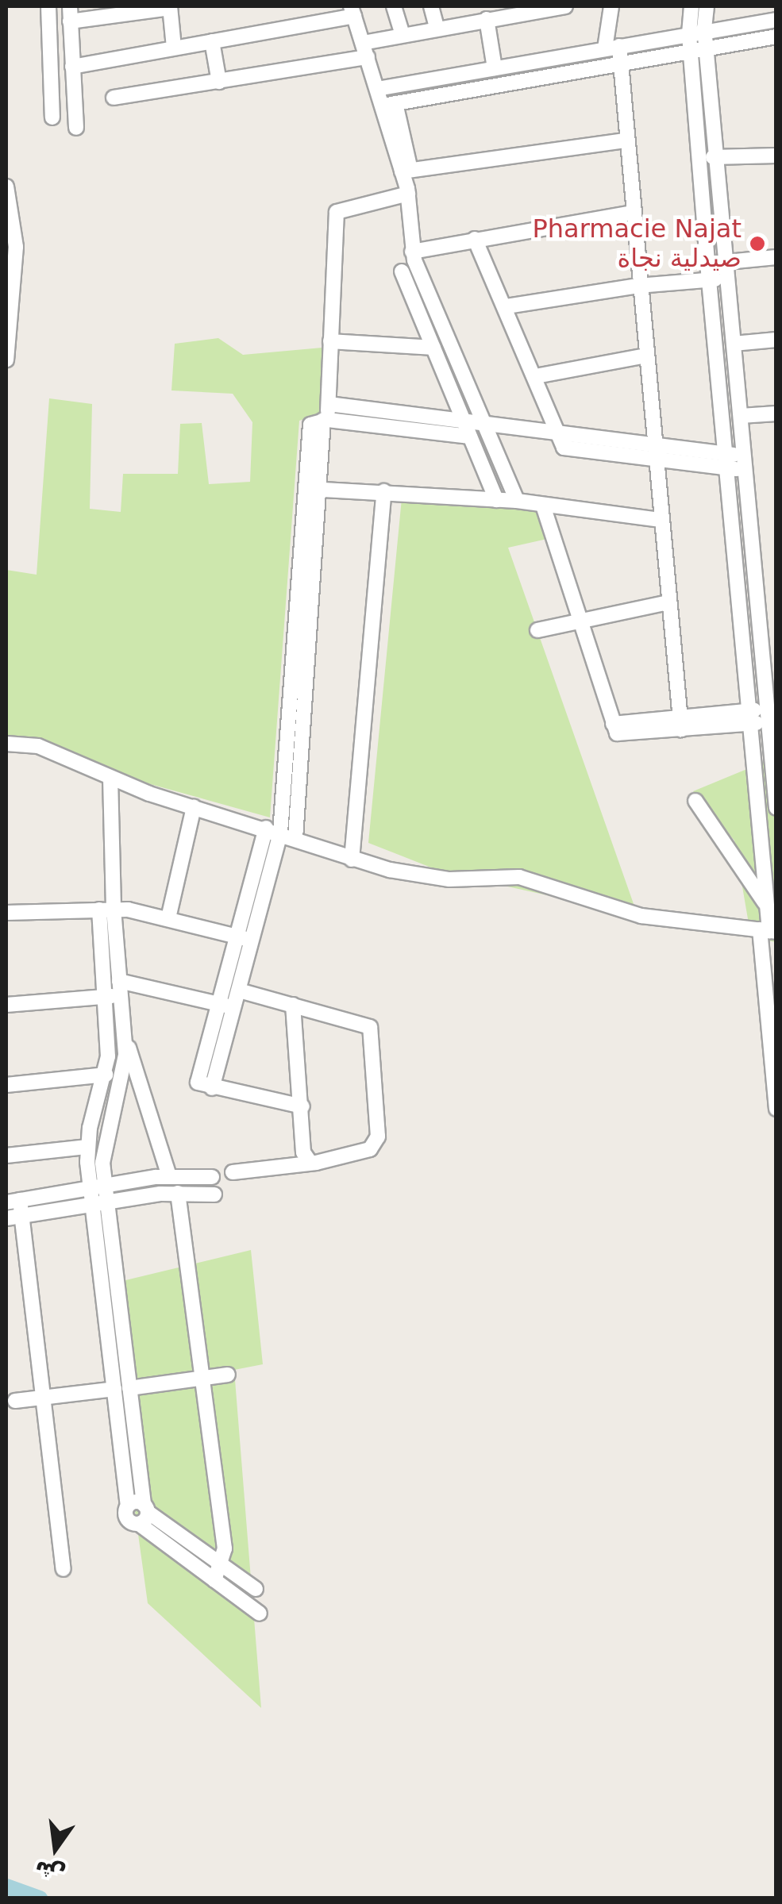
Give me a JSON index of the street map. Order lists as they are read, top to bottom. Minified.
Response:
{"places":["Pharmacie Najat صيدلية نجاة"],"north":"bottom"}
